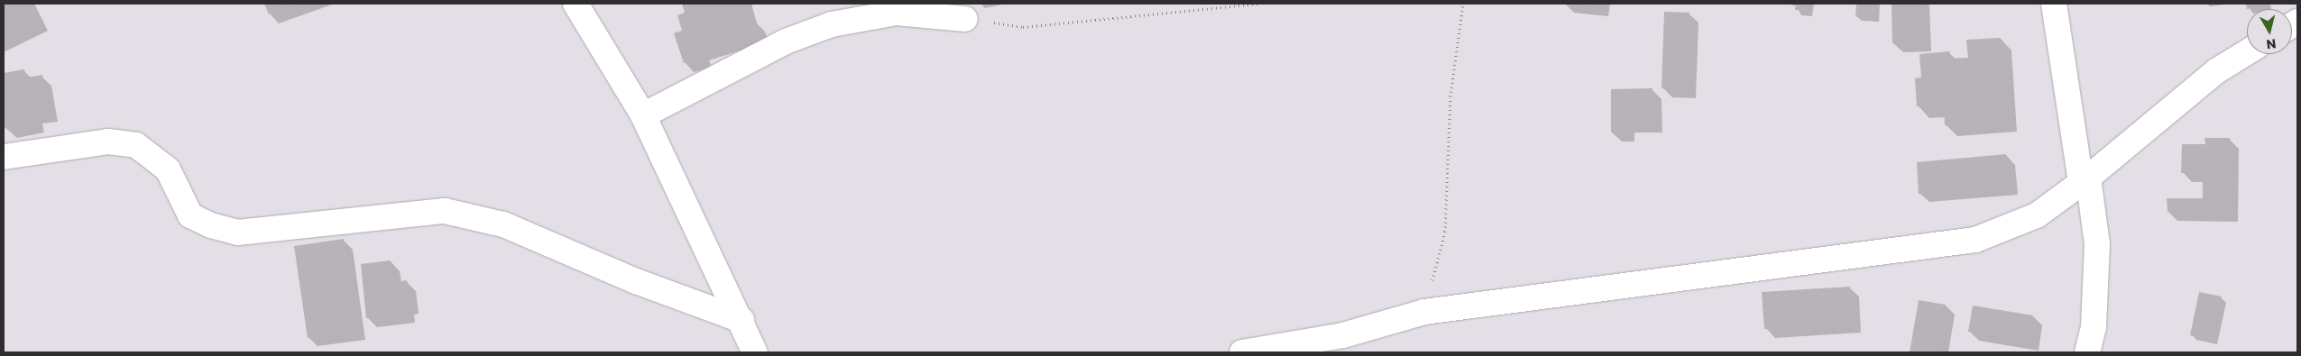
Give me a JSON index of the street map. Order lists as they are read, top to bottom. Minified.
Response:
{"north":"bottom"}
